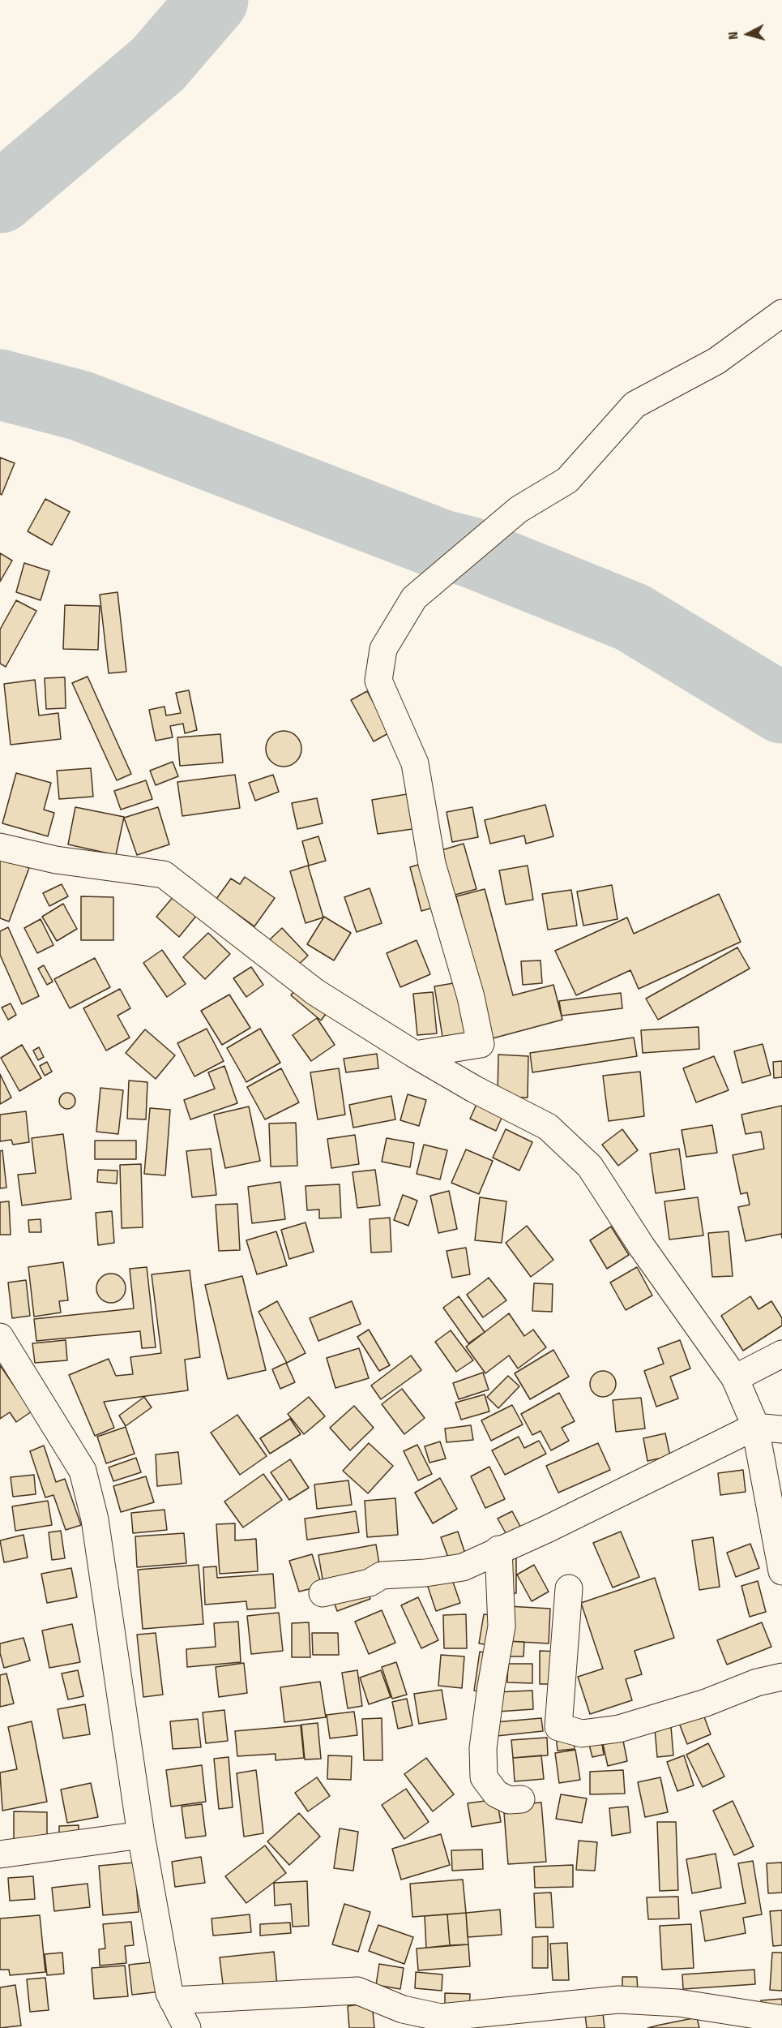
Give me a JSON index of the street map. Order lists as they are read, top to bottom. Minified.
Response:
{"north":"left"}
